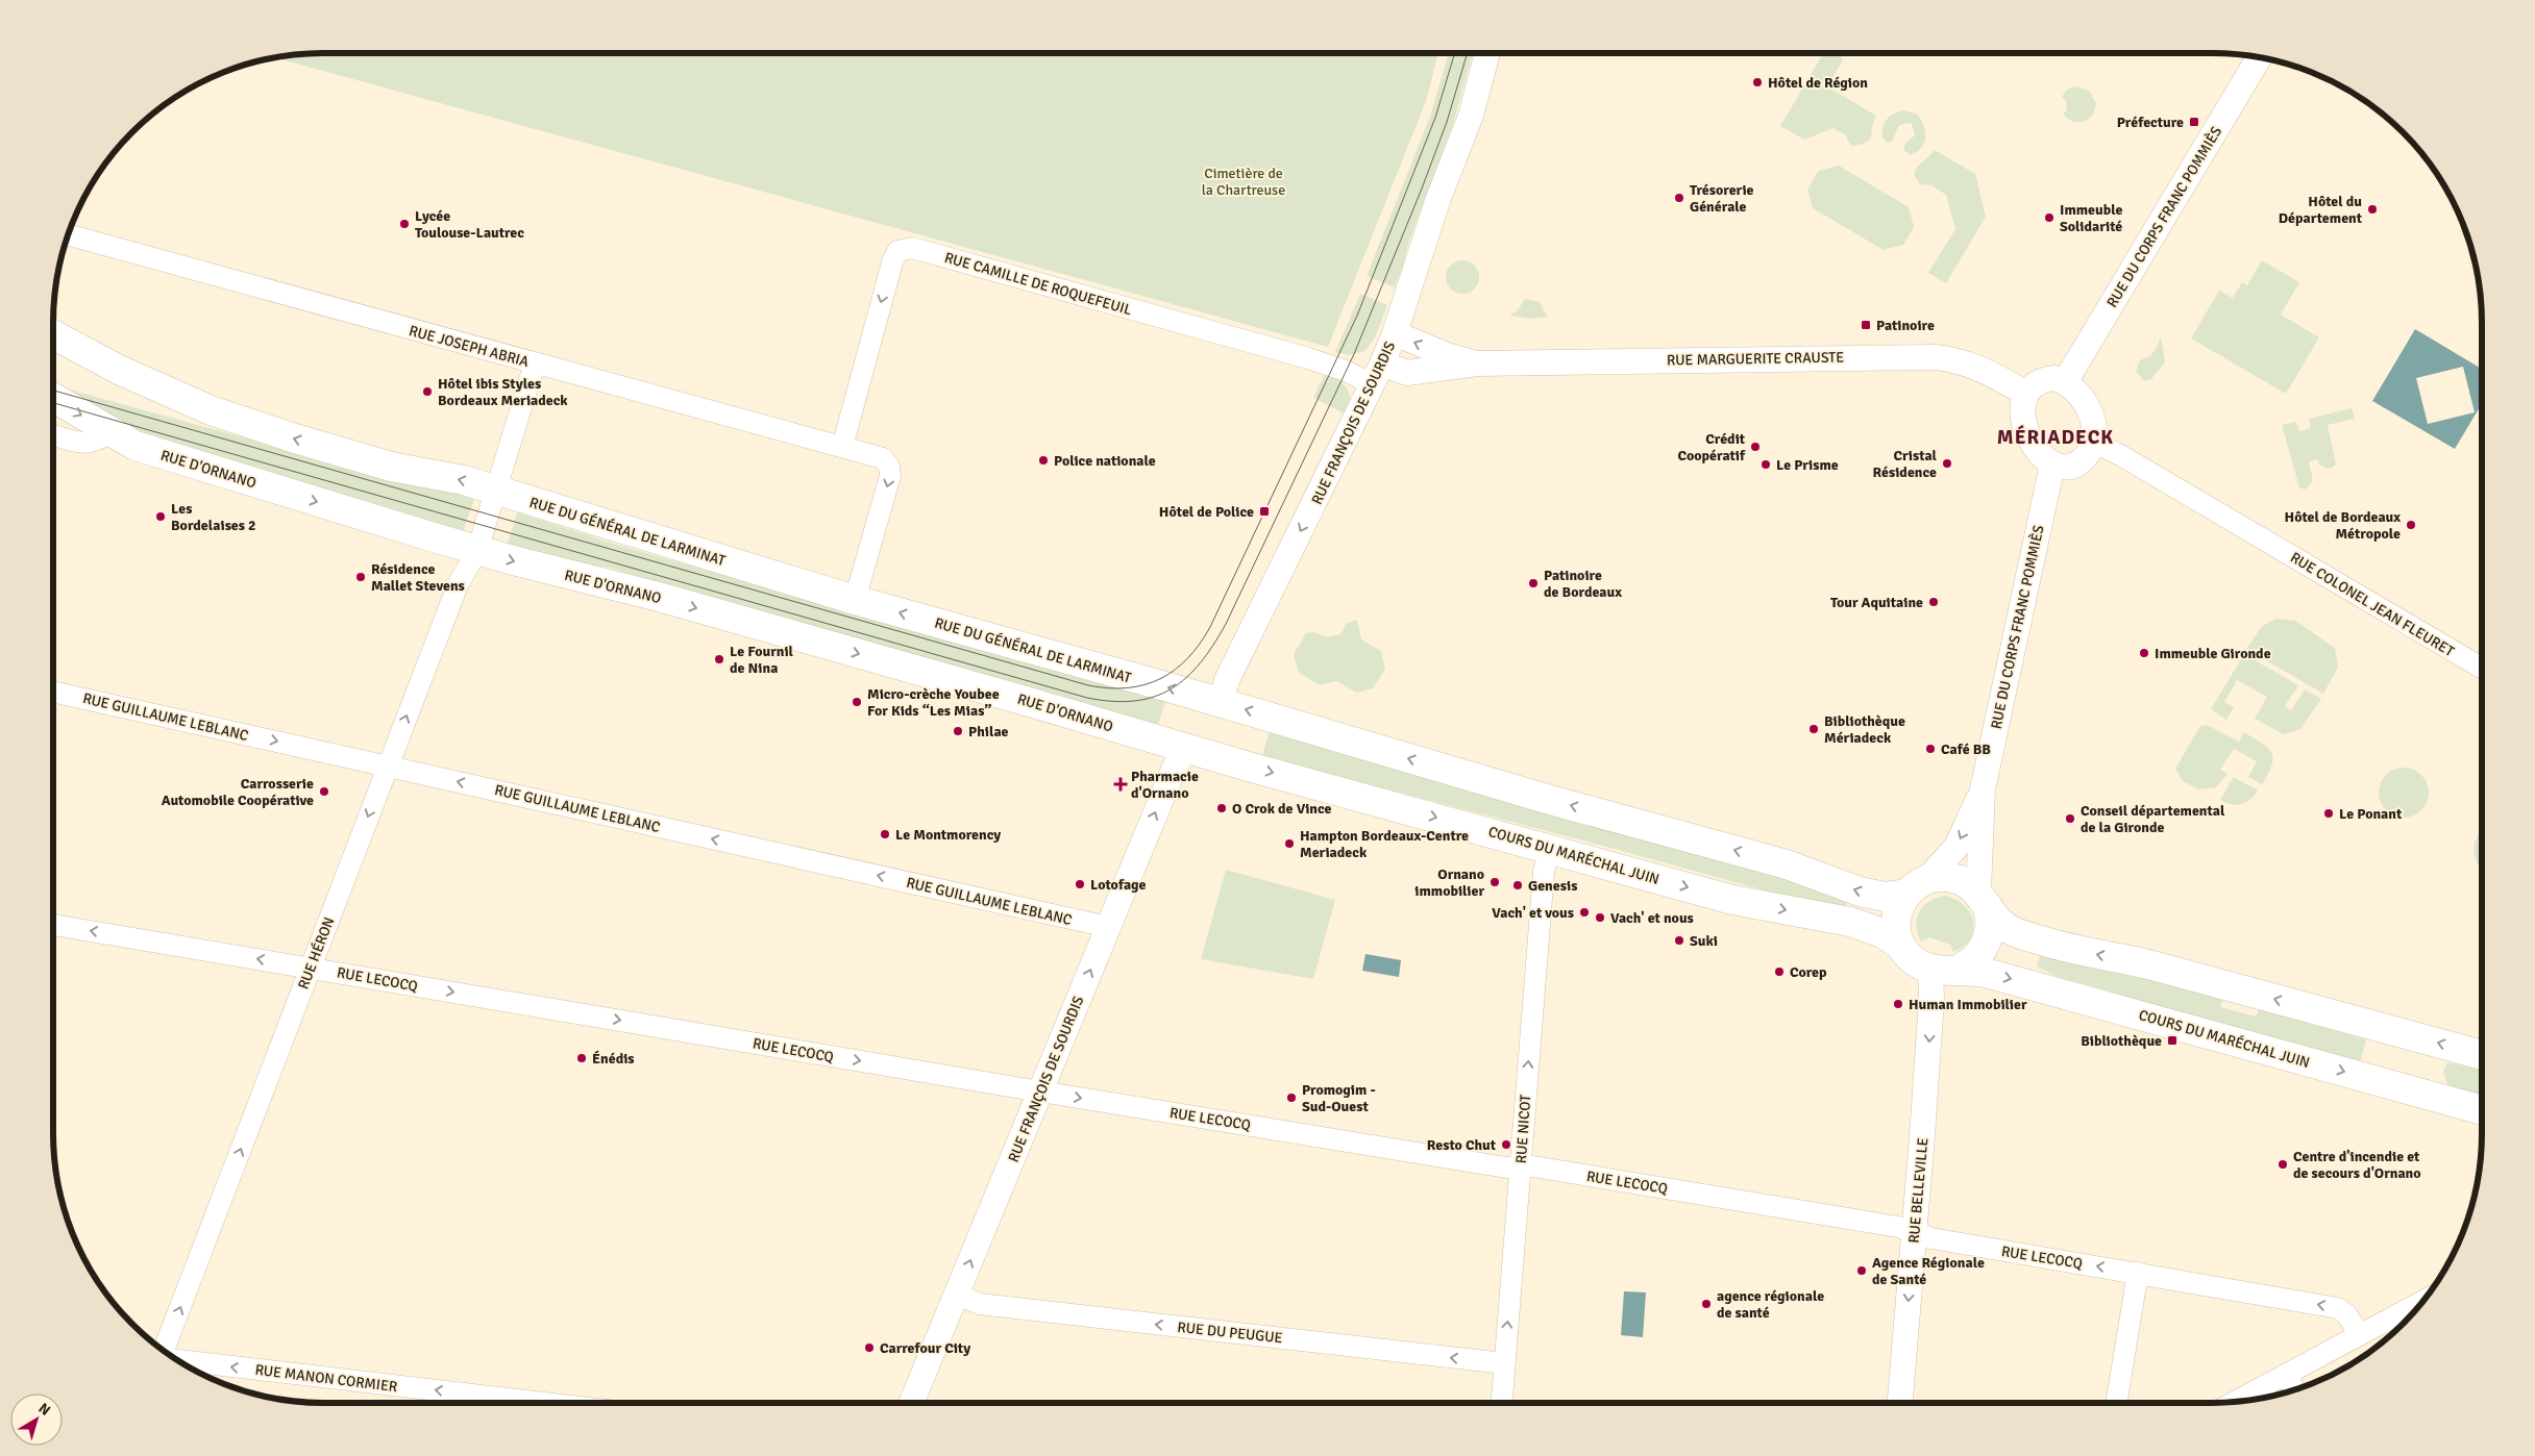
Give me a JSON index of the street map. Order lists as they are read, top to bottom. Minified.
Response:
{"streets":{"main road":["RUE D'ORNANO","RUE DU GÉNÉRAL DE LARMINAT","COURS DU MARÉCHAL JUIN"],"street":["RUE DU CORPS FRANC POMMIÈS","RUE CAMILLE DE ROQUEFEUIL","RUE JOSEPH ABRIA","RUE MARGUERITE CRAUSTE","RUE FRANÇOIS DE SOURDIS","RUE COLONEL JEAN FLEURET","RUE GUILLAUME LEBLANC","RUE HÉRON","RUE LECOCQ","RUE NICOT","RUE BELLEVILLE","RUE DU PEUGUE","RUE MANON CORMIER"]},"crossings":[["RUE DU CORPS FRANC POMMIÈS","RUE MARGUERITE CRAUSTE"],["RUE DU CORPS FRANC POMMIÈS","RUE COLONEL JEAN FLEURET"],["RUE DU CORPS FRANC POMMIÈS","COURS DU MARÉCHAL JUIN"],["RUE DU CORPS FRANC POMMIÈS","RUE BELLEVILLE"],["RUE CAMILLE DE ROQUEFEUIL","RUE JOSEPH ABRIA"],["RUE CAMILLE DE ROQUEFEUIL","RUE MARGUERITE CRAUSTE"],["RUE CAMILLE DE ROQUEFEUIL","RUE FRANÇOIS DE SOURDIS"],["RUE JOSEPH ABRIA","RUE DU GÉNÉRAL DE LARMINAT"],["RUE MARGUERITE CRAUSTE","RUE FRANÇOIS DE SOURDIS"],["RUE MARGUERITE CRAUSTE","RUE COLONEL JEAN FLEURET"],["RUE FRANÇOIS DE SOURDIS","RUE D'ORNANO"],["RUE FRANÇOIS DE SOURDIS","RUE DU GÉNÉRAL DE LARMINAT"],["RUE FRANÇOIS DE SOURDIS","RUE GUILLAUME LEBLANC"],["RUE FRANÇOIS DE SOURDIS","COURS DU MARÉCHAL JUIN"],["RUE FRANÇOIS DE SOURDIS","RUE LECOCQ"],["RUE FRANÇOIS DE SOURDIS","RUE DU PEUGUE"],["RUE D'ORNANO","COURS DU MARÉCHAL JUIN"],["RUE D'ORNANO","RUE HÉRON"],["RUE DU GÉNÉRAL DE LARMINAT","RUE HÉRON"],["RUE GUILLAUME LEBLANC","RUE HÉRON"],["COURS DU MARÉCHAL JUIN","RUE NICOT"],["COURS DU MARÉCHAL JUIN","RUE BELLEVILLE"],["RUE HÉRON","RUE LECOCQ"],["RUE LECOCQ","RUE NICOT"],["RUE LECOCQ","RUE BELLEVILLE"],["RUE NICOT","RUE DU PEUGUE"]],"one_way":["RUE D'ORNANO","RUE DU GÉNÉRAL DE LARMINAT","RUE NICOT","RUE BELLEVILLE","RUE DU PEUGUE","RUE MANON CORMIER"],"districts":["MÉRIADECK"],"parks":["Cimetière de la Chartreuse"],"places":{"other":["Hôtel de Région","Trésorerie Générale","Hôtel du Département","Immeuble Solidarité","Lycée Toulouse-Lautrec","Hôtel ibis Styles Bordeaux Meriadeck","Crédit Coopératif","Police nationale","Cristal Résidence","Le Prisme","Les Bordelaises 2","Hôtel de Bordeaux Métropole","Résidence Mallet Stevens","Patinoire de Bordeaux","Tour Aquitaine","Immeuble Gironde","Le Fournil de Nina","Micro-crèche Youbee For Kids “Les Mias”","Bibliothèque Mériadeck","Philae","Café BB","Carrosserie Automobile Coopérative","O Crok de Vince","Le Ponant","Conseil départemental de la Gironde","Le Montmorency","Hampton Bordeaux-Centre Meriadeck","Ornano immobilier","Lotofage","Genesis","Vach' et vous","Vach' et nous","Suki","Corep","Human Immobilier","Énédis","Promogim - Sud-Ouest","Resto Chut","Centre d'incendie et de secours d'Ornano","Agence Régionale de Santé","agence régionale de santé","Carrefour City"],"transit":["Préfecture","Patinoire","Hôtel de Police","Bibliothèque"],"health":["Pharmacie d'Ornano"]},"north":"top right"}
